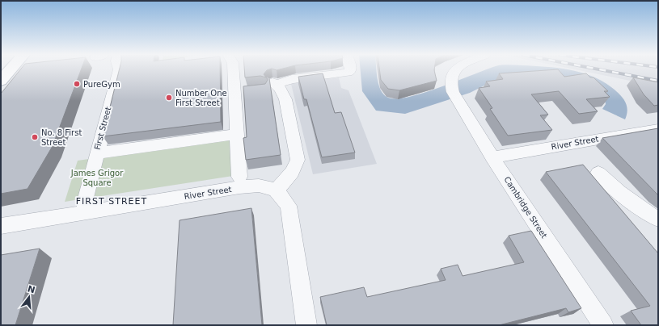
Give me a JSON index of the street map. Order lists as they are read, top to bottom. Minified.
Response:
{"streets":{"street":["First Street","River Street","Cambridge Street"]},"crossings":[["River Street","Cambridge Street"]],"districts":["FIRST STREET"],"parks":["James Grigor Square"],"places":["PureGym","Number One First Street","No. 8 First Street"],"north":"top"}
